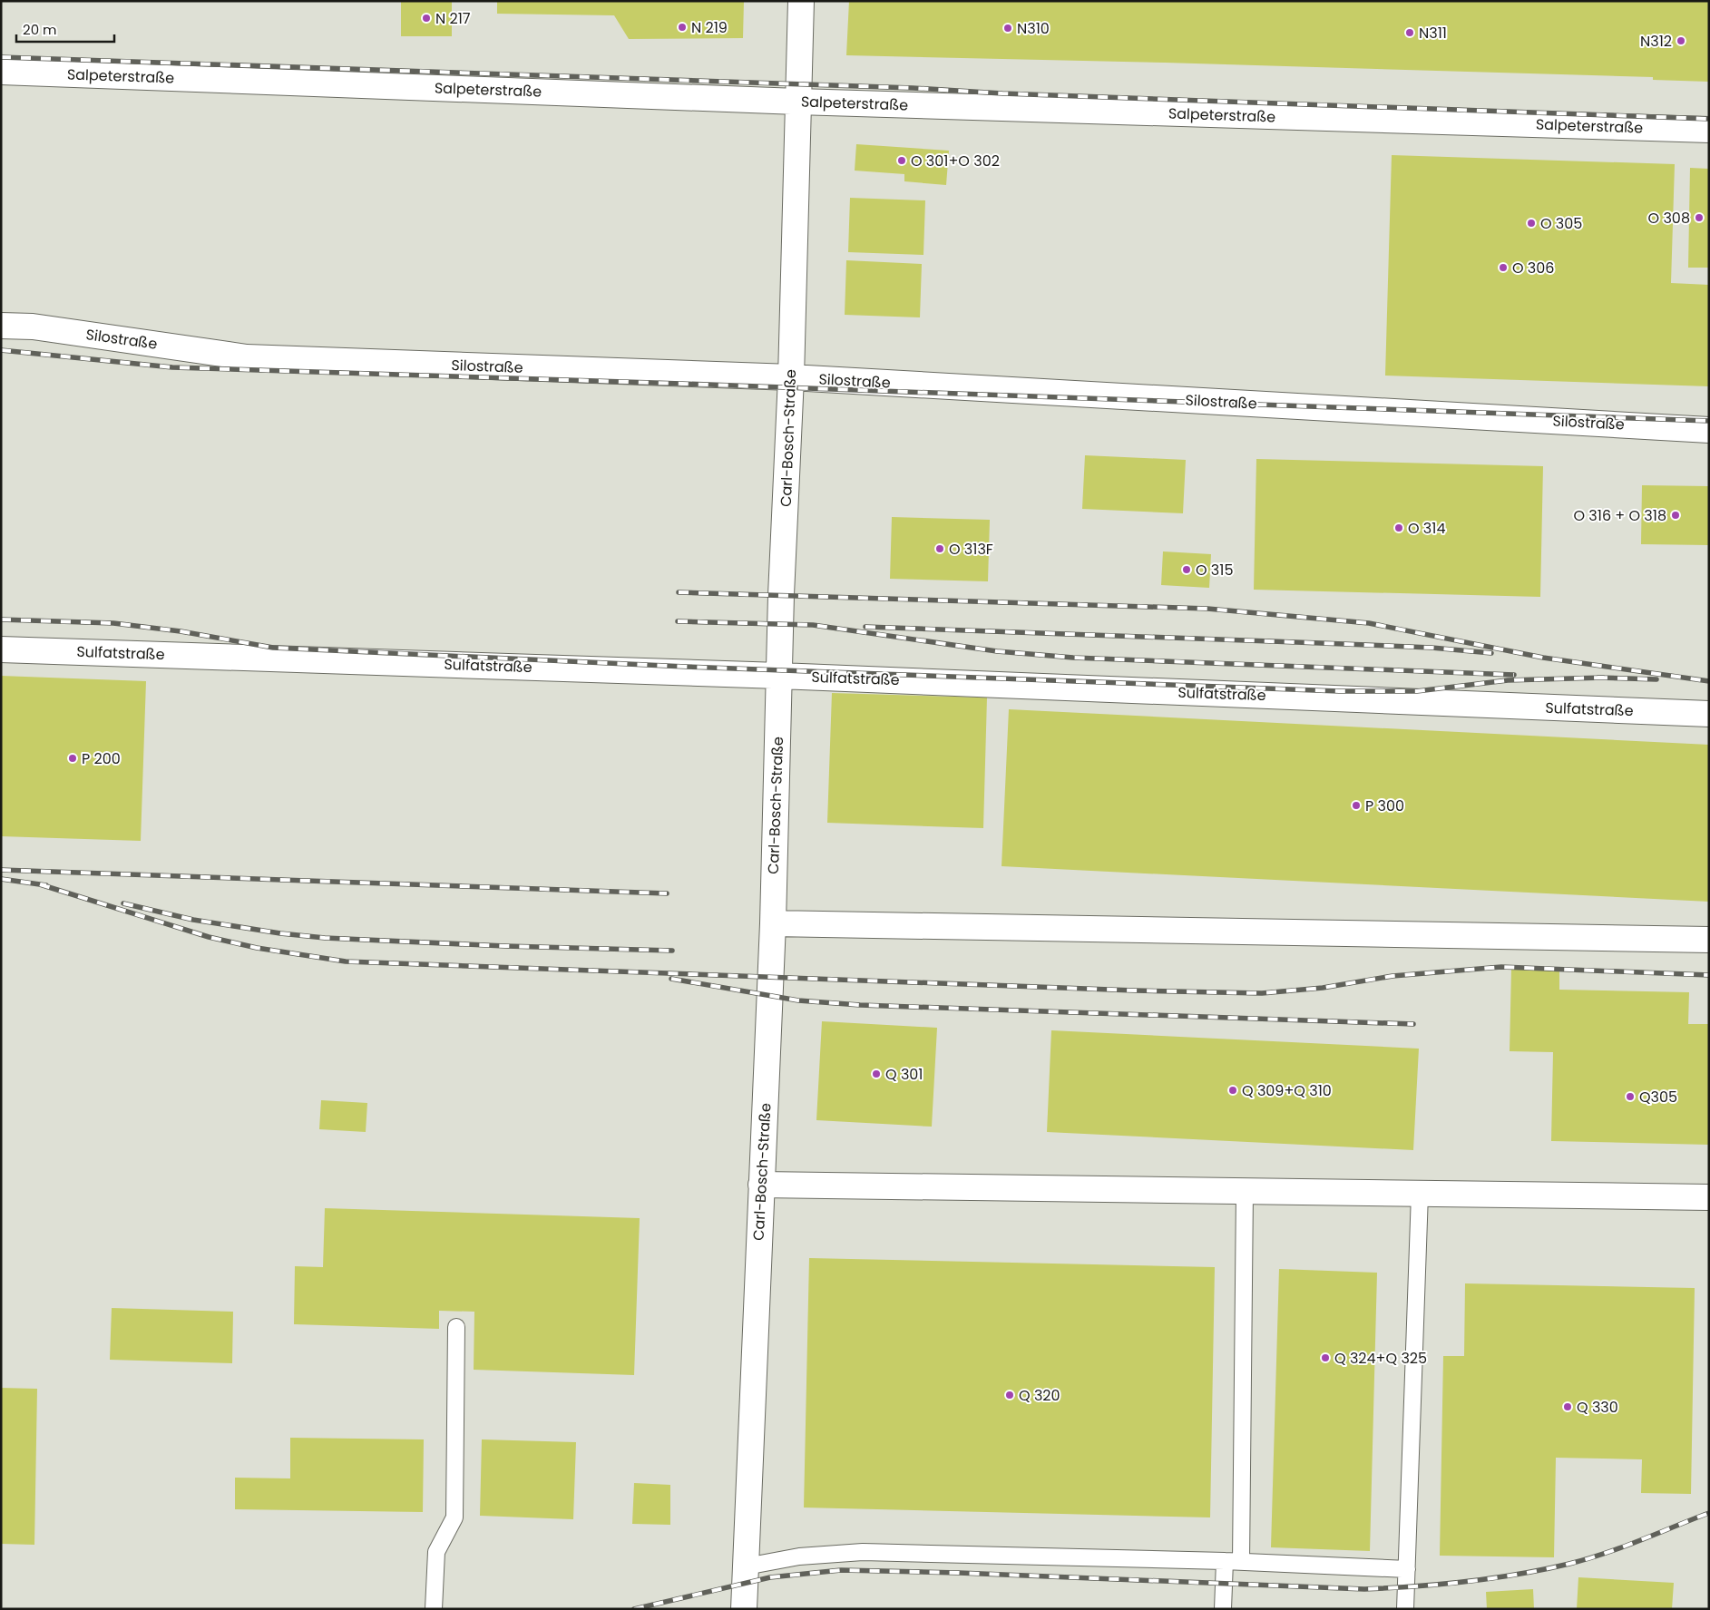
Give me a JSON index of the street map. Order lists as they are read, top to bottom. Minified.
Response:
{"streets":{"street":["Salpeterstraße","Silostraße","Carl-Bosch-Straße","Sulfatstraße"]},"crossings":[["Salpeterstraße","Carl-Bosch-Straße"],["Silostraße","Carl-Bosch-Straße"],["Carl-Bosch-Straße","Sulfatstraße"]],"places":["N 217","N 219","N310","N311","N312","O 301+O 302","O 308","O 305","O 306","O 316 + O 318","O 314","O 313F","O 315","P 200","P 300","Q 301","Q 309+Q 310","Q305","Q 324+Q 325","Q 320","Q 330"],"scale_bar":"20 m"}
